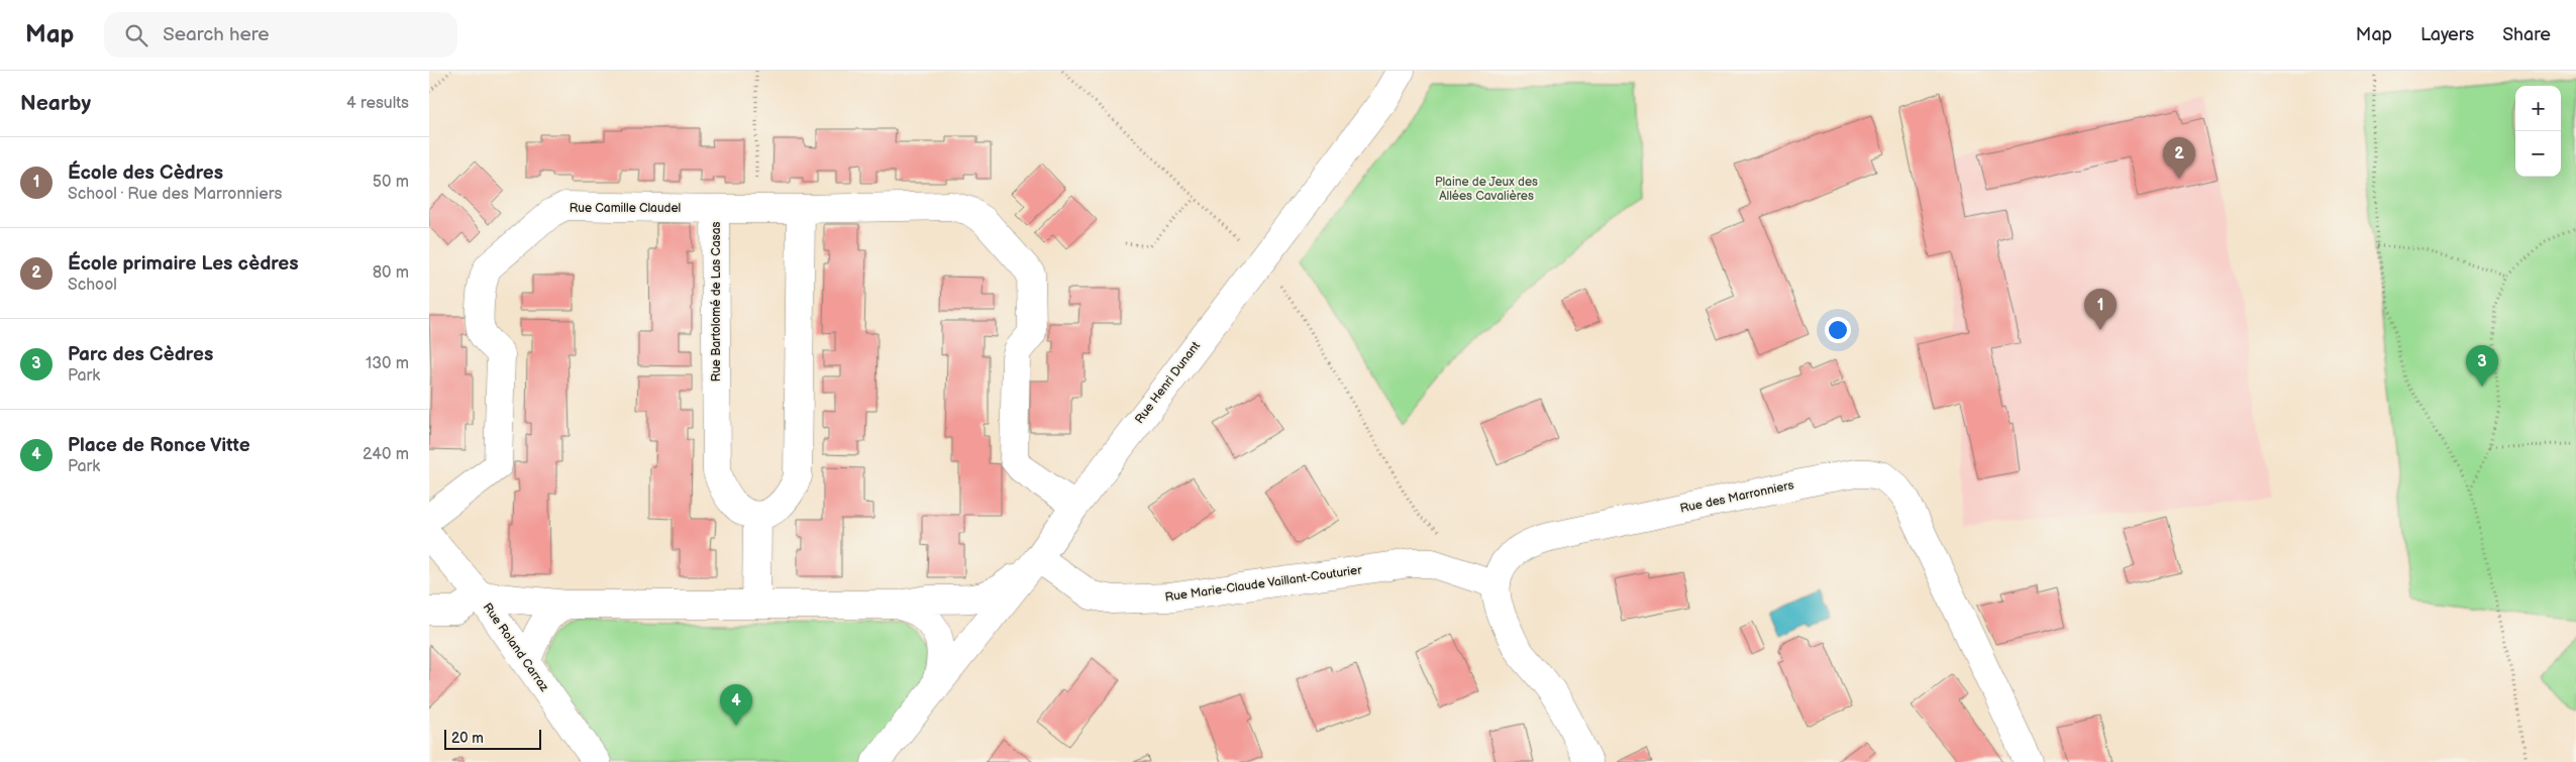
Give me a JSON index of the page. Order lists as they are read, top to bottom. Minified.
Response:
{"streets":{"street":["Rue Camille Claudel","Rue Bartolomé de Las Casas","Rue Henri Dunant","Rue des Marronniers","Rue Marie-Claude Vaillant-Couturier","Rue Roland Carraz"]},"crossings":[["Rue Camille Claudel","Rue Bartolomé de Las Casas"],["Rue Henri Dunant","Rue Marie-Claude Vaillant-Couturier"],["Rue des Marronniers","Rue Marie-Claude Vaillant-Couturier"]],"parks":["Plaine de Jeux des Allées Cavalières"],"scale_bar":"20 m","page":{"header":"Map","search":"Search here","nav":["Map","Layers","Share"],"heading":["Nearby","4 results"],"map_buttons":["+","−"],"list":[{"mark":"1","name":"École des Cèdres","note":"School · Rue des Marronniers","value":"50 m"},{"mark":"2","name":"École primaire Les cèdres","note":"School","value":"80 m"},{"mark":"3","name":"Parc des Cèdres","note":"Park","value":"130 m"},{"mark":"4","name":"Place de Ronce Vitte","note":"Park","value":"240 m"}],"pins":["2","1","3","4"],"scale":"20 m"}}
